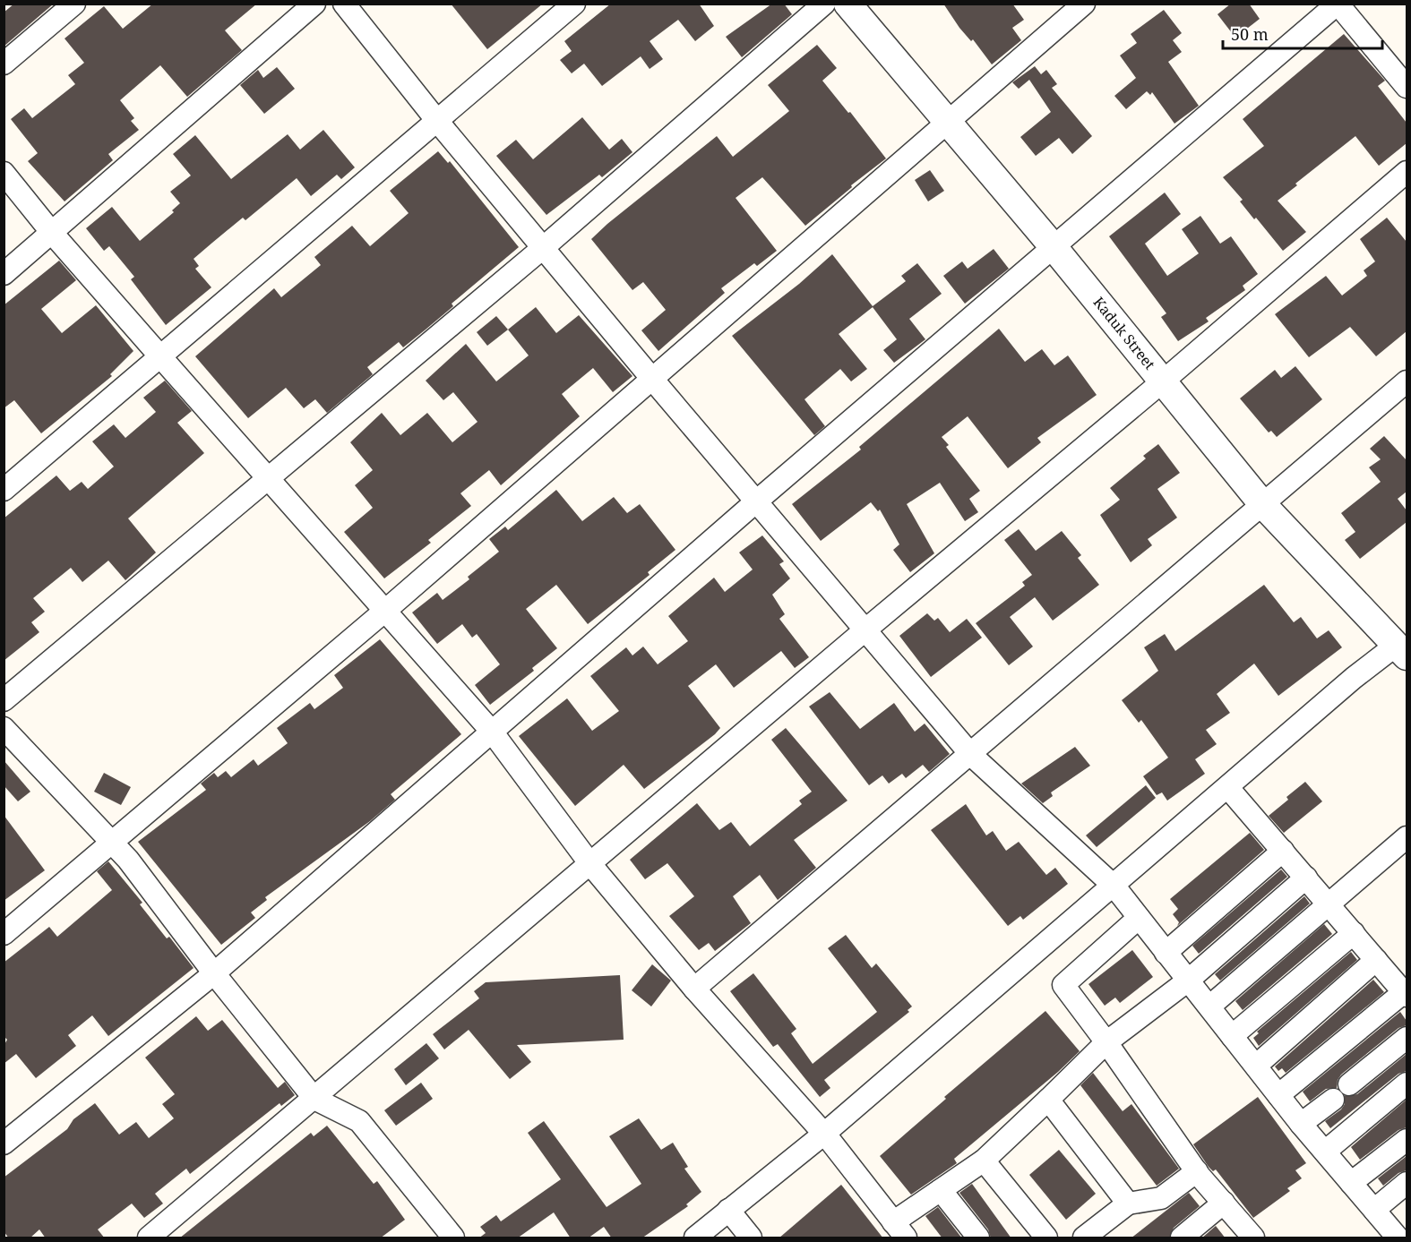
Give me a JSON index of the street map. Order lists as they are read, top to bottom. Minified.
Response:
{"streets":{"street":["Kaduk Street"]},"scale_bar":"50 m"}
